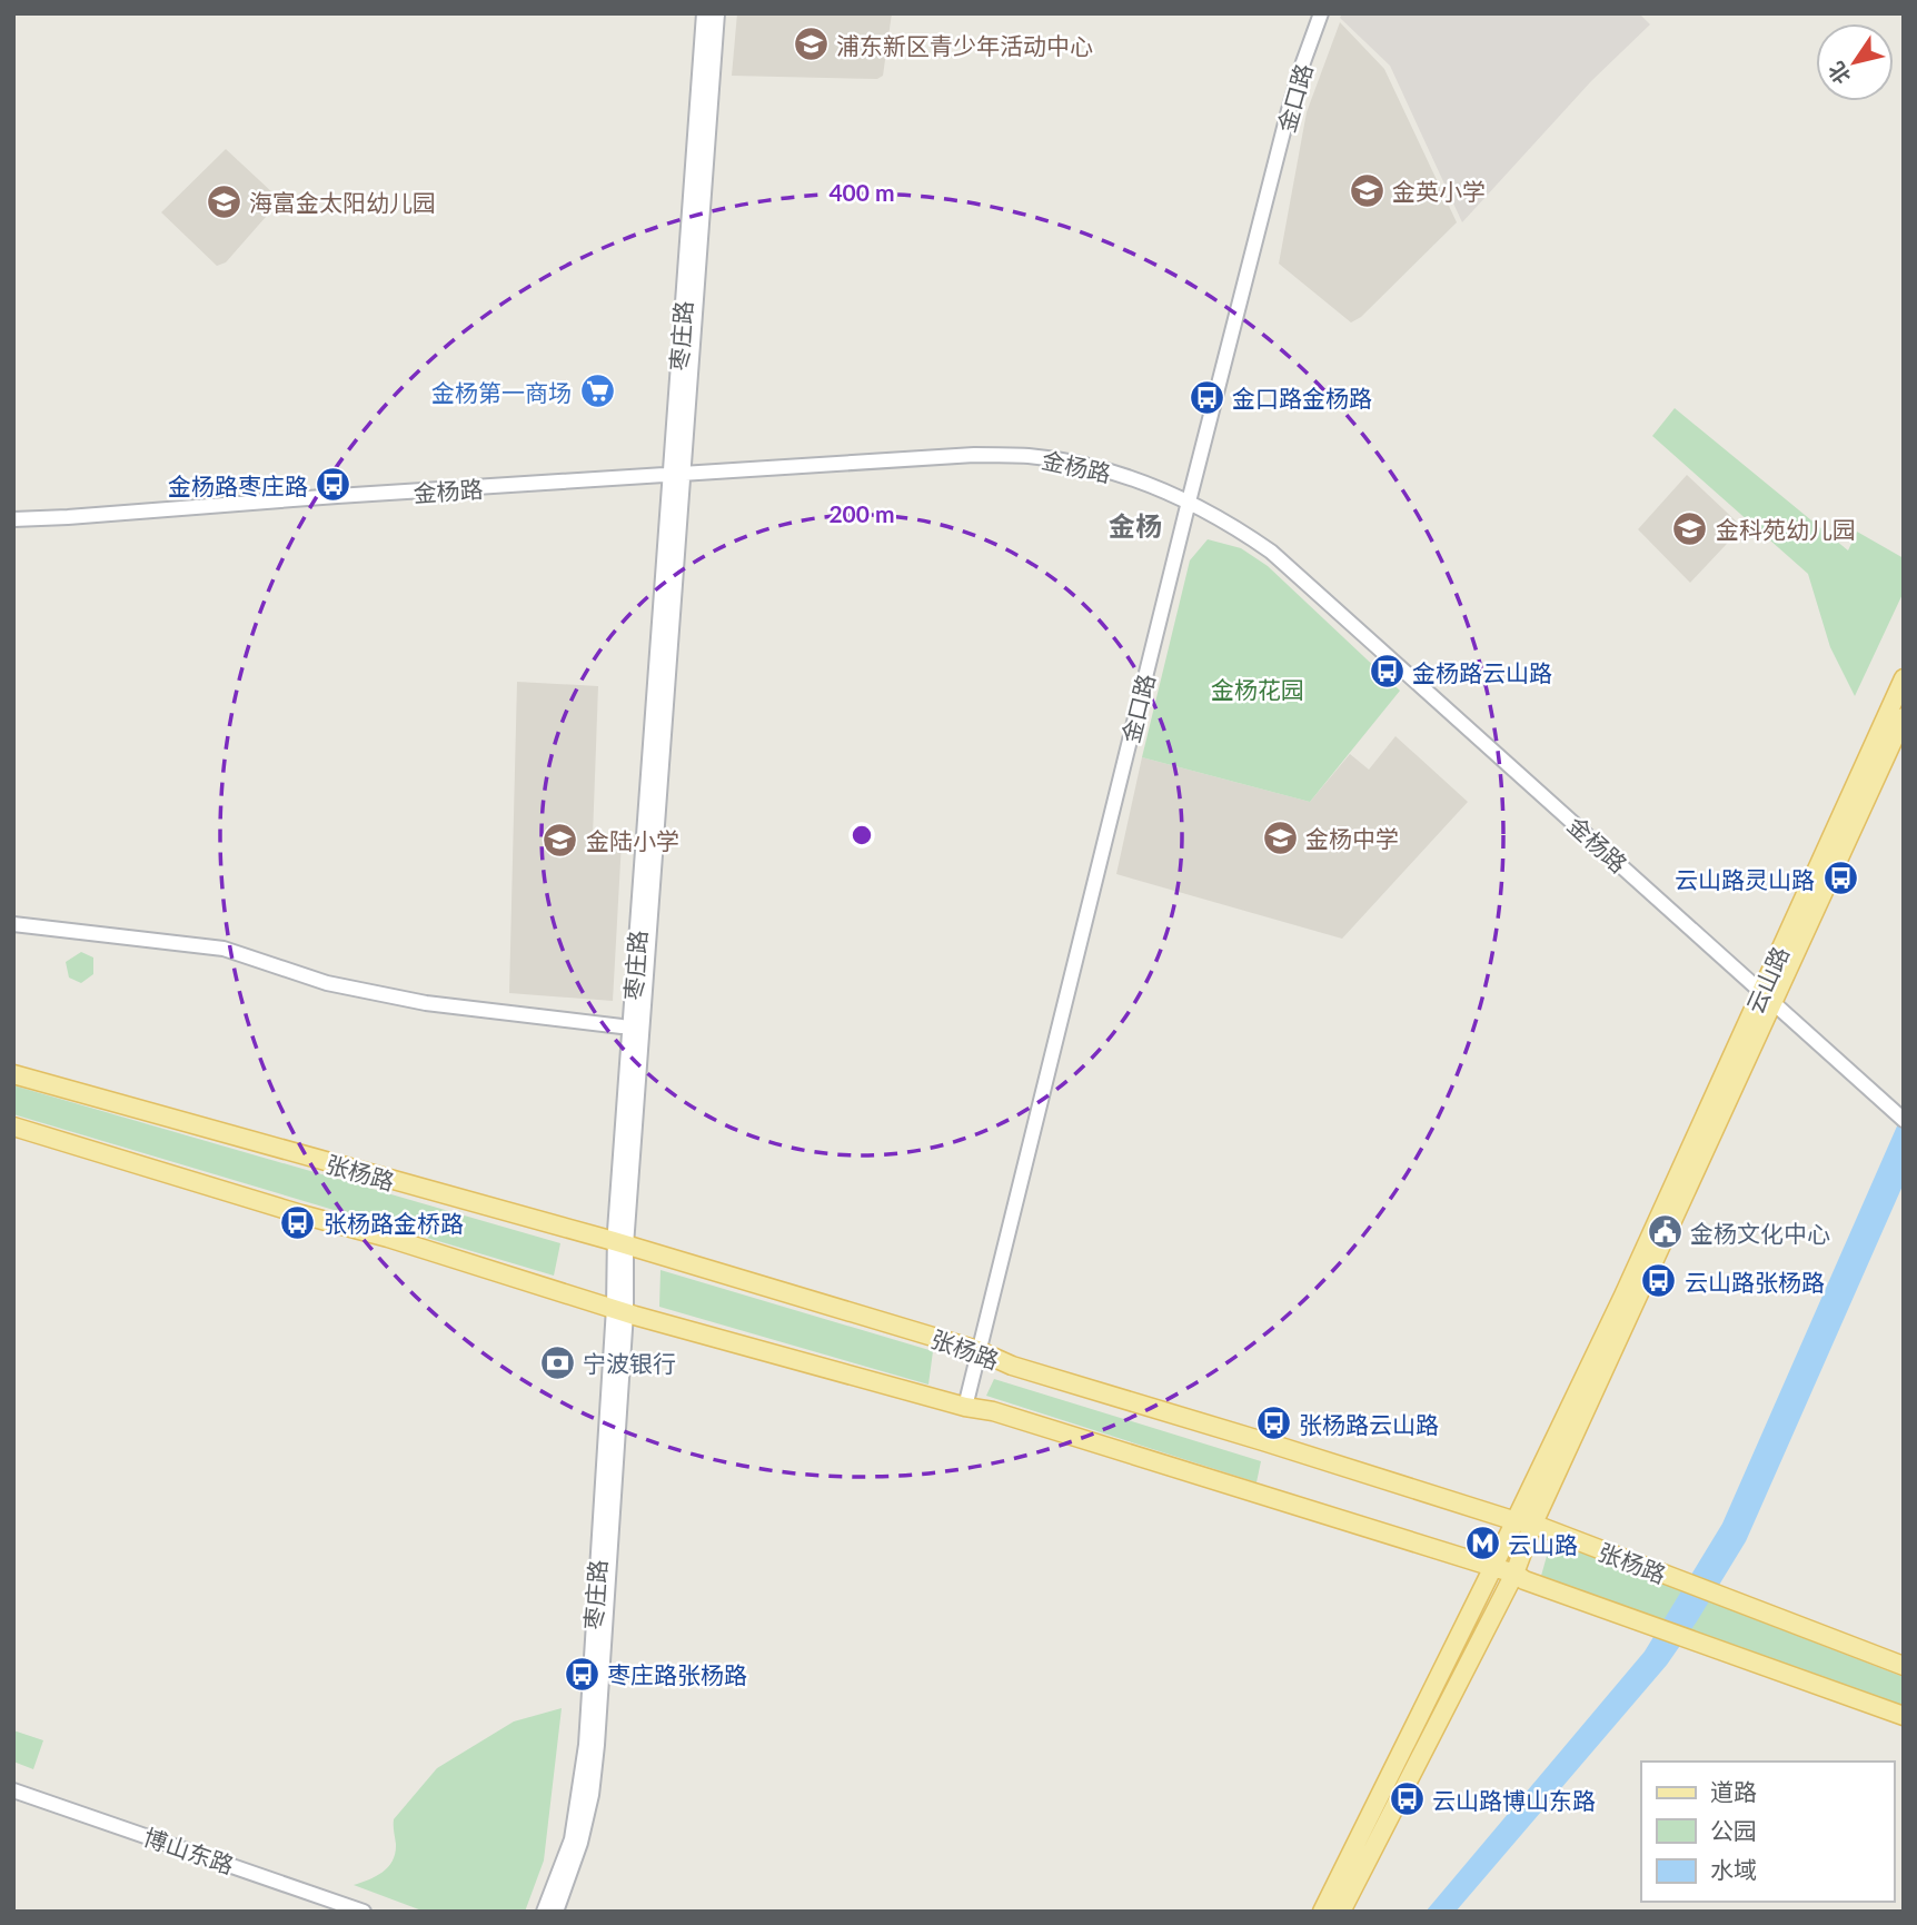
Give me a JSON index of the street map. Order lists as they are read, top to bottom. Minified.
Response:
{"streets":{"main road":["云山路","张杨路"],"street":["金口路","枣庄路","金杨路","博山东路"]},"crossings":[["金口路","金杨路"],["金口路","张杨路"],["枣庄路","金杨路"],["枣庄路","张杨路"],["金杨路","云山路"],["云山路","张杨路"]],"districts":["金杨"],"parks":["金杨花园"],"places":{"school or university":["浦东新区青少年活动中心","金英小学","海富金太阳幼儿园","金科苑幼儿园","金杨中学","金陆小学"],"supermarket":["金杨第一商场"],"bus stop":["金口路金杨路","金杨路枣庄路","金杨路云山路","云山路灵山路","张杨路金桥路","云山路张杨路","张杨路云山路","枣庄路张杨路","云山路博山东路"],"public building":["金杨文化中心"],"bank":["宁波银行"],"metro station":["云山路"]},"legend":["道路","公园","水域"],"north":"bottom left","rings":["400 m","200 m"]}
